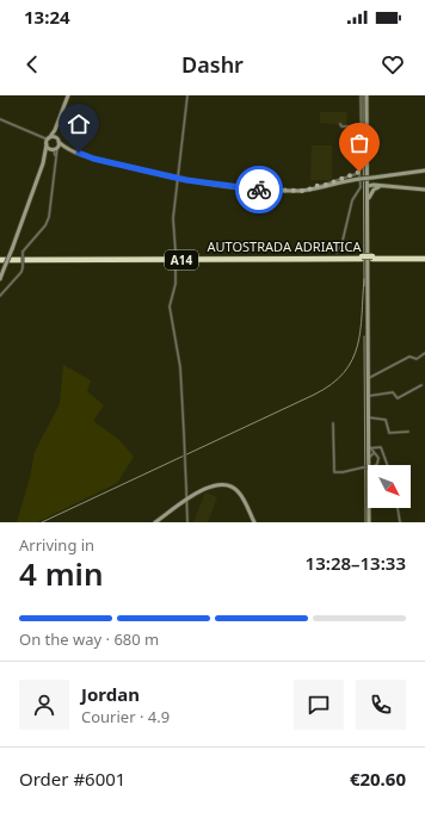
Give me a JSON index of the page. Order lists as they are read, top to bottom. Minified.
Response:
{"streets":{"highway":["AUTOSTRADA ADRIATICA","A14"]},"north":"bottom right","page":{"status":"13:24","header":"Dashr","heading":["4 min","Arriving in","13:28–13:33"],"panel":["Jordan","Courier · 4.9","Order #6001","€20.60"],"bar":"On the way · 680 m"}}
